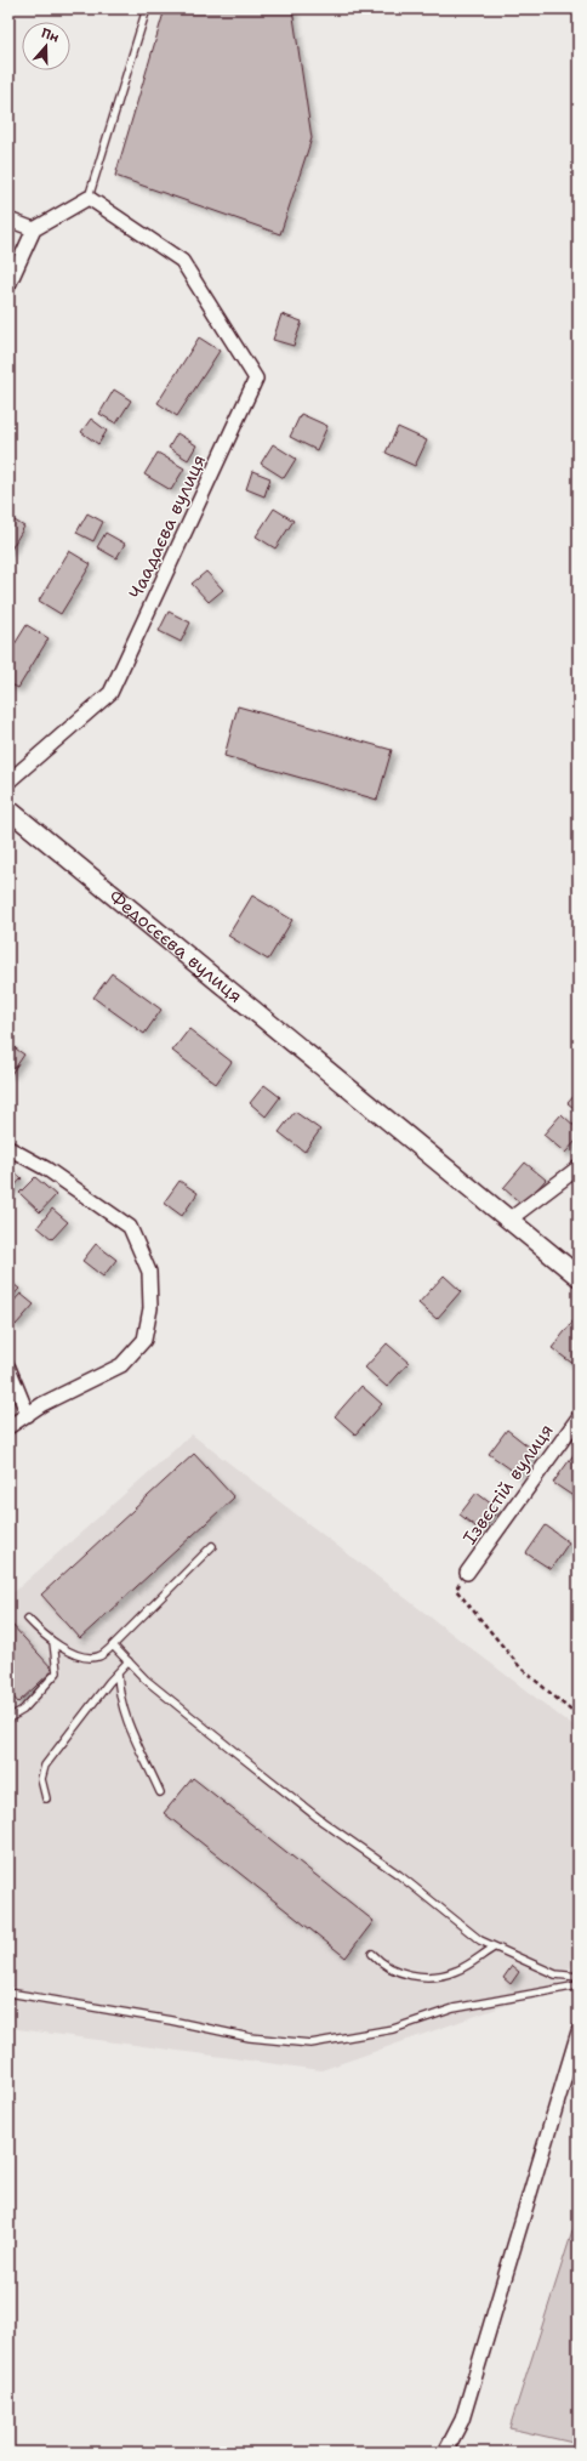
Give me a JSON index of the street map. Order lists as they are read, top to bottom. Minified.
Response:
{"streets":{"main road":["Федосєєва вулиця"],"street":["Чаадаєва вулиця","Ізвєстій вулиця"]},"north":"top"}
